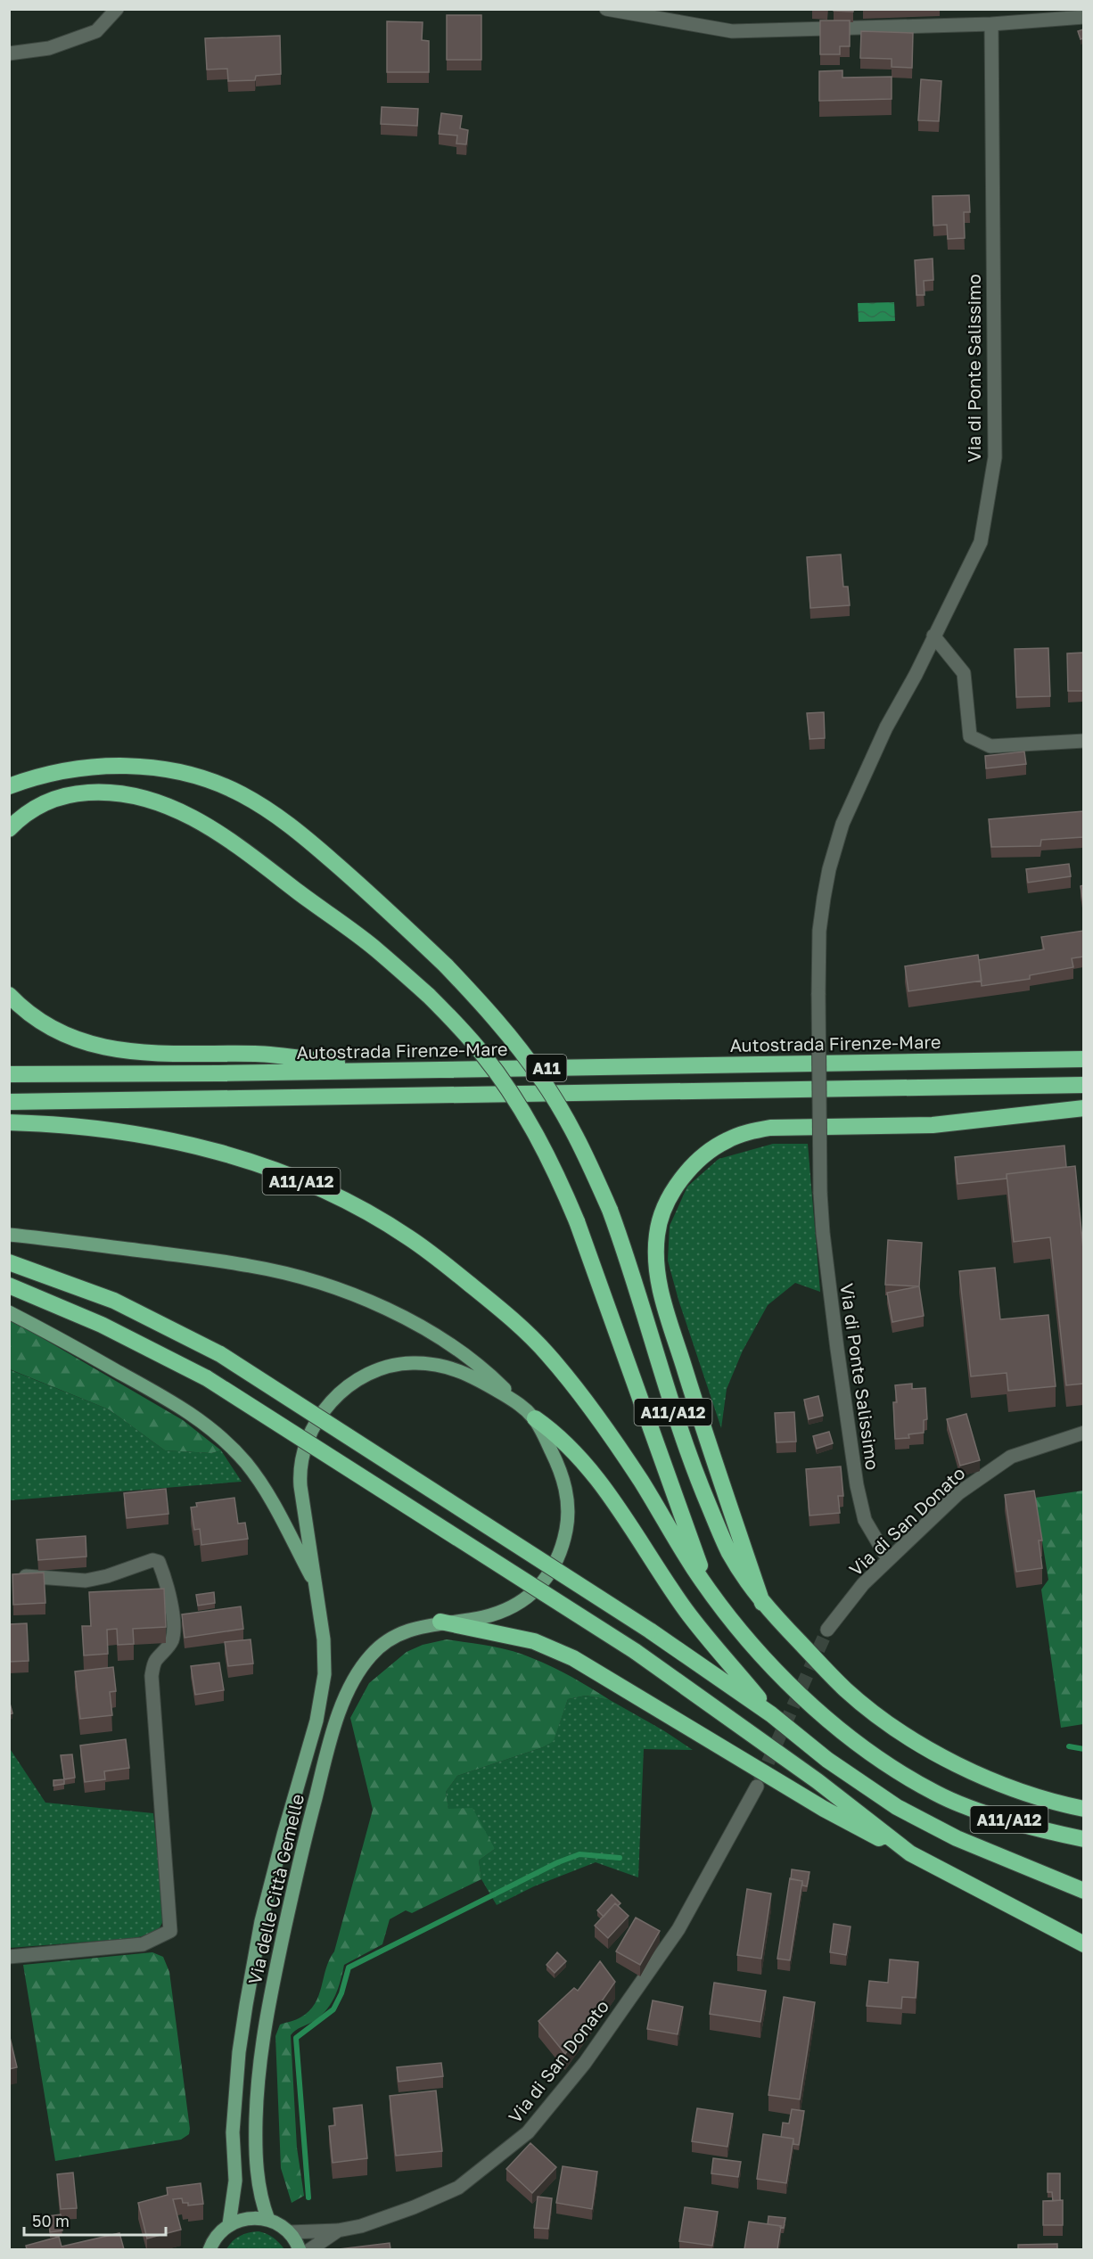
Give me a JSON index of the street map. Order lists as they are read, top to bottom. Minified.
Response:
{"streets":{"highway":["Autostrada Firenze-Mare","A11","A11/A12"],"main road":["Via delle Città Gemelle"],"street":["Via di Ponte Salissimo","Via di San Donato"]},"crossings":[["Via di Ponte Salissimo","Via di San Donato"]],"scale_bar":"50 m"}
